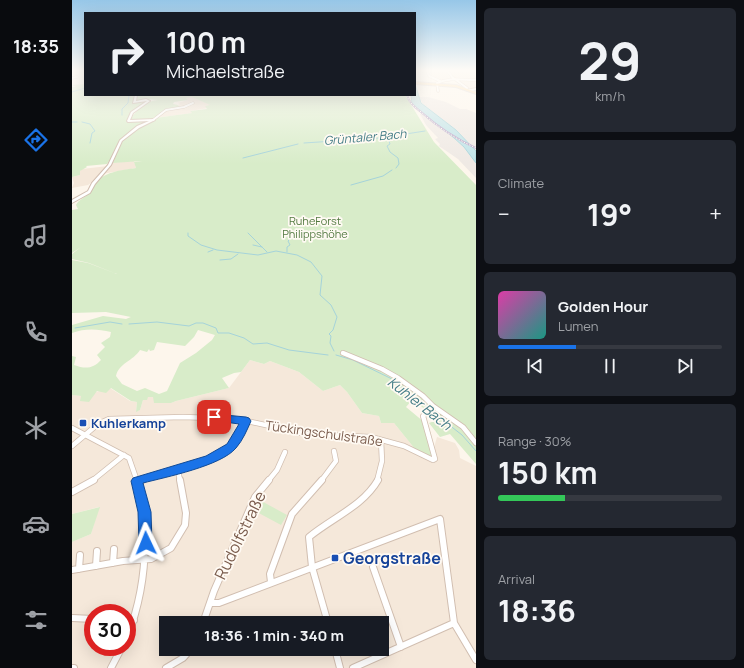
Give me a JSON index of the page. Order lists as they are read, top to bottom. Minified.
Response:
{"streets":{"street":["Tückingschulstraße","Rudolfstraße"]},"water":["Grüntaler Bach","Kuhler Bach"],"parks":["RuheForst Philippshöhe"],"places":{"transit":["Kuhlerkamp","Georgstraße"]},"page":{"tabs":"18:35","tile":[["29","km/h"],"Climate",["Range · 30%","150 km"],["Arrival","18:36"]],"turn":["100 m","Michaelstraße"],"heat":["−","19°","+"],"song":["Golden Hour","Lumen"],"limit":"30","trip":"18:36 · 1 min · 340 m"}}
